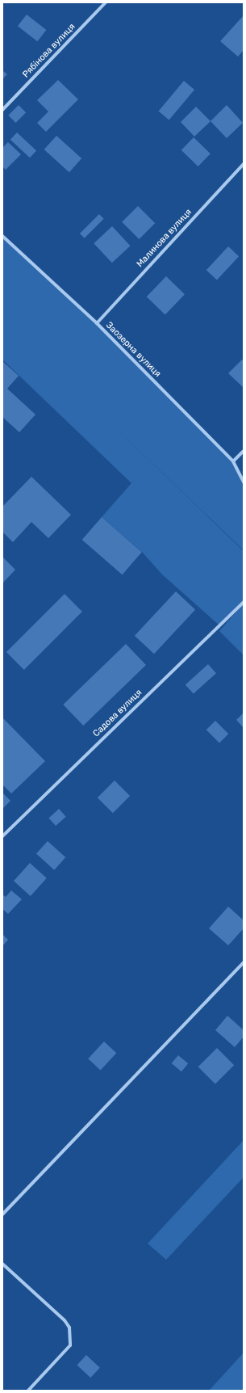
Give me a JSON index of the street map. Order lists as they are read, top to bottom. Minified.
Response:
{"streets":{"street":["Рябінова вулиця","Малинова вулиця","Заозерна вулиця","Садова вулиця"]},"crossings":[["Малинова вулиця","Заозерна вулиця"]]}
